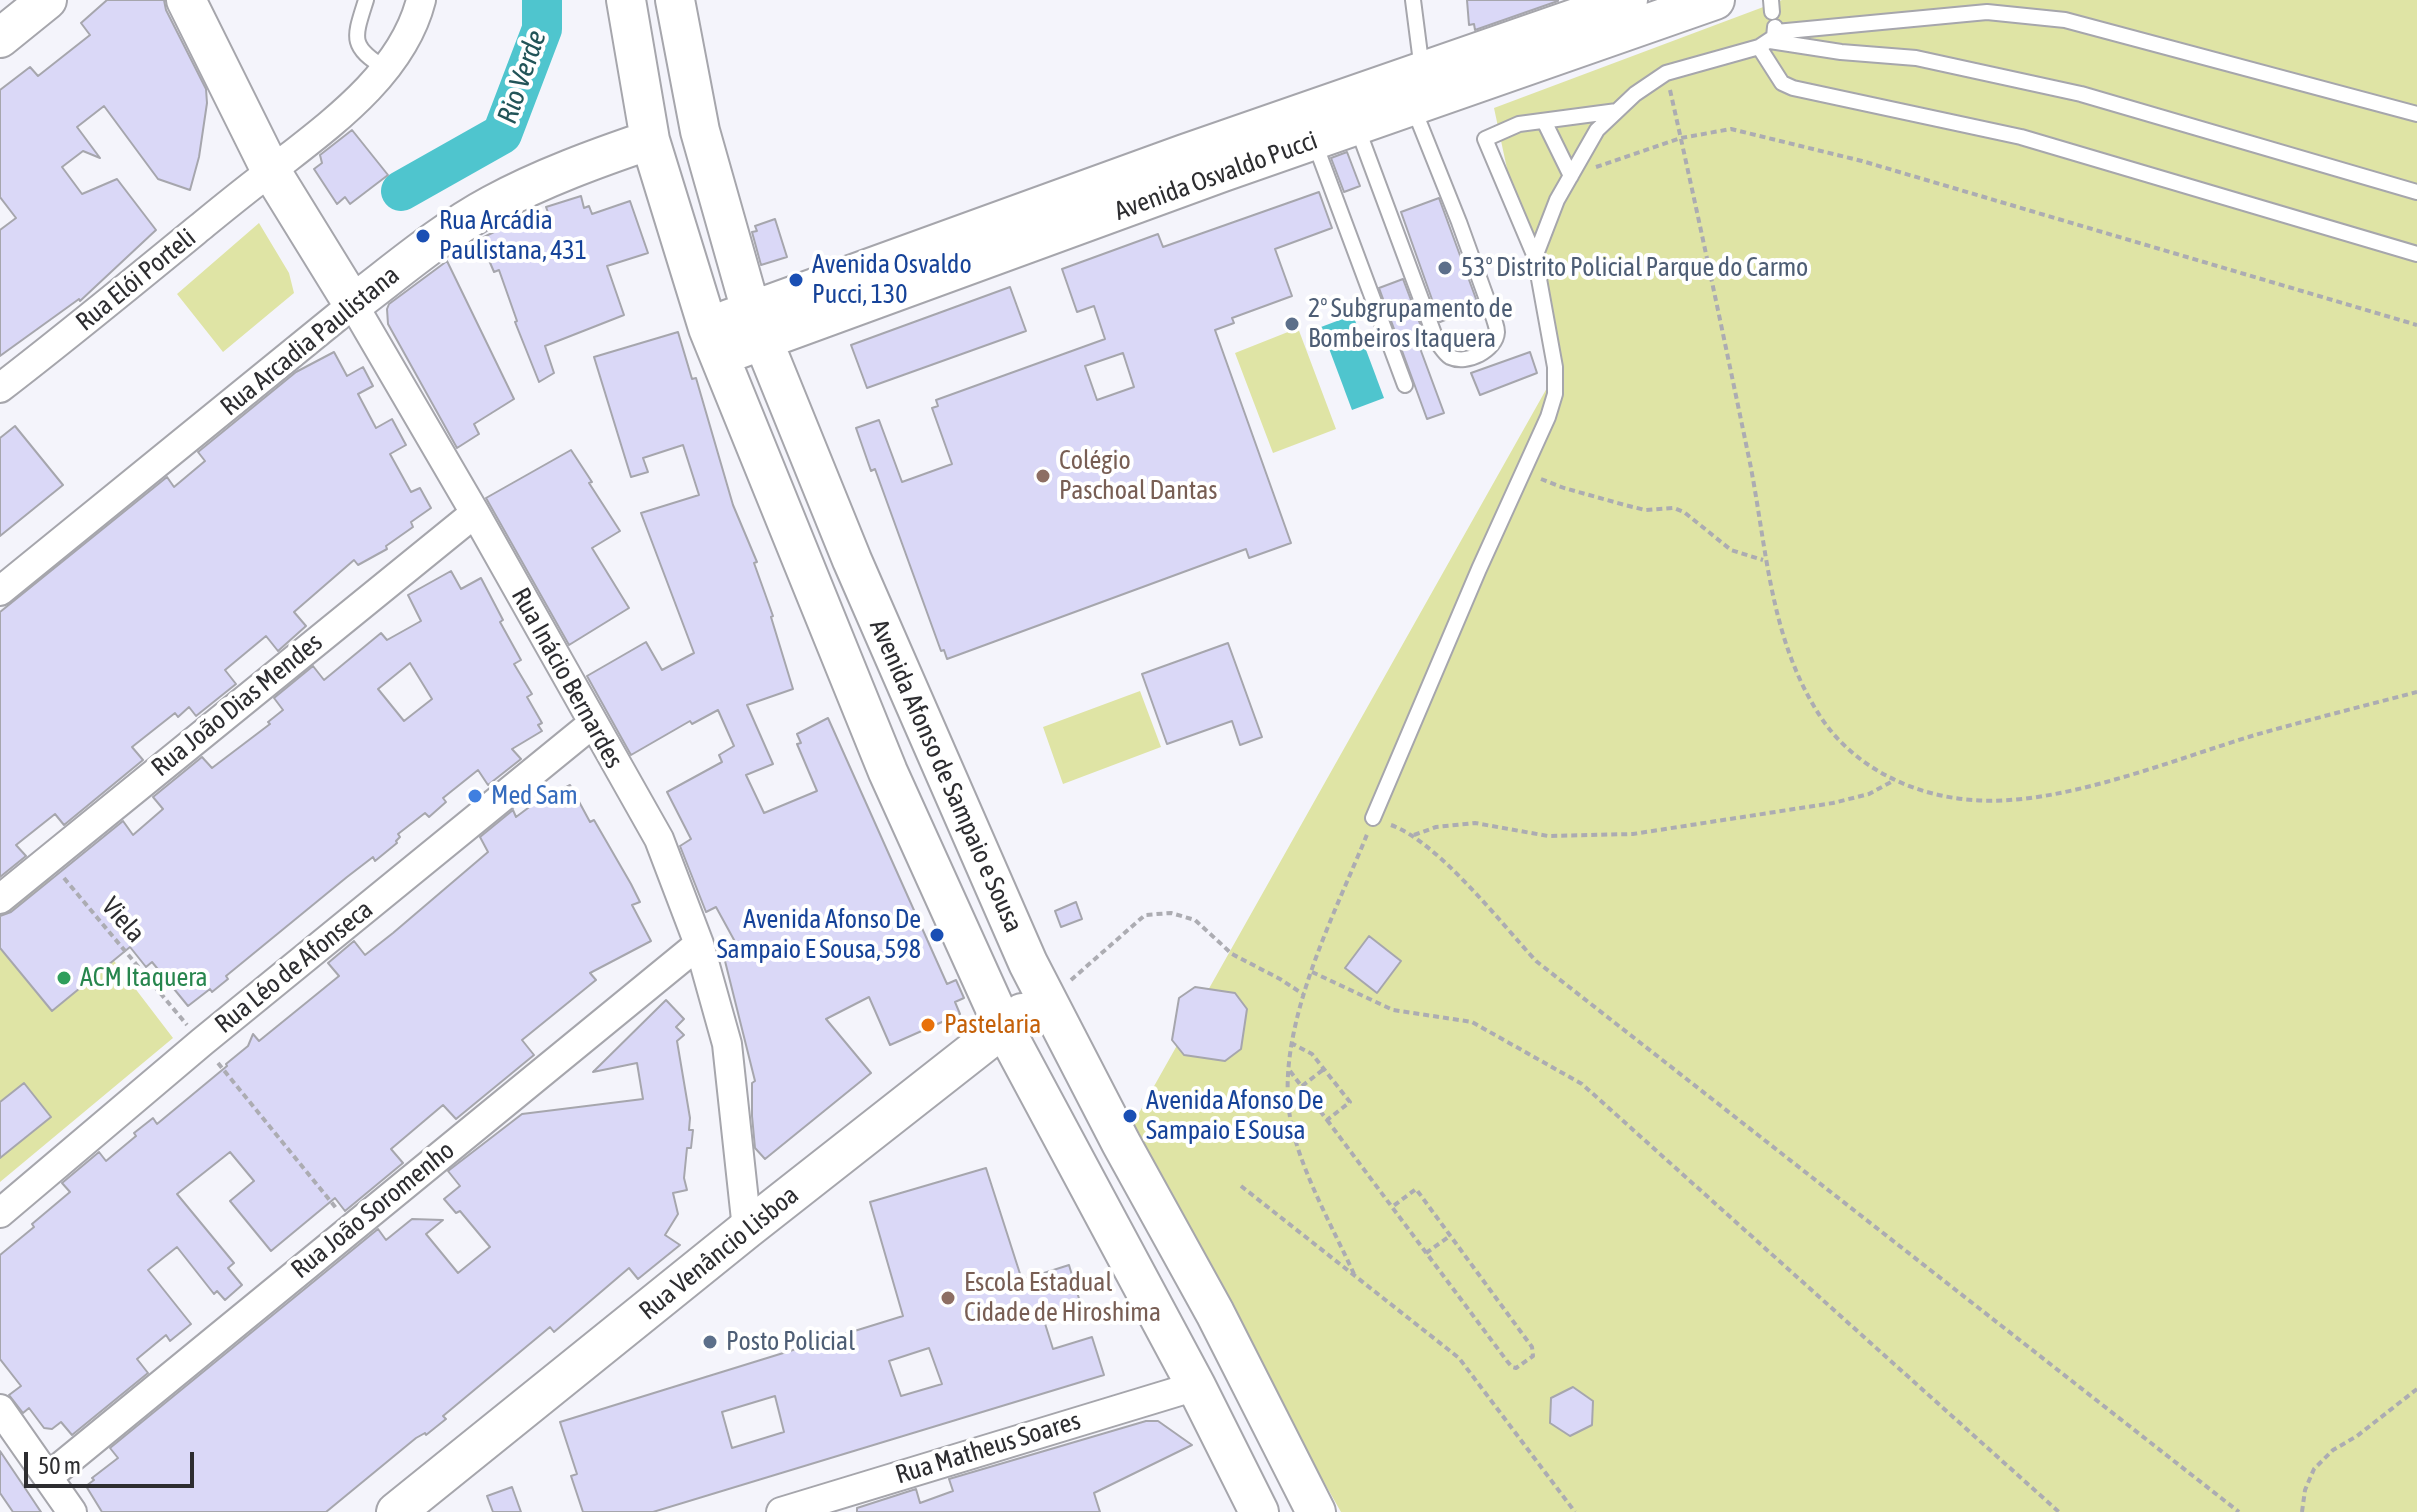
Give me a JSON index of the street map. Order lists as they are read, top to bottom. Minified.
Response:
{"streets":{"main road":["Avenida Osvaldo Pucci","Rua Arcadia Paulistana","Rua Inácio Bernardes","Avenida Afonso de Sampaio e Sousa","Rua Venâncio Lisboa"],"street":["Rua Elói Porteli","Rua João Dias Mendes","Rua Léo de Afonseca","Rua João Soromenho","Rua Matheus Soares"],"path":["Viela"]},"crossings":[["Avenida Osvaldo Pucci","Avenida Afonso de Sampaio e Sousa"],["Rua Elói Porteli","Rua Inácio Bernardes"],["Rua Arcadia Paulistana","Rua Inácio Bernardes"],["Rua Arcadia Paulistana","Avenida Afonso de Sampaio e Sousa"],["Rua Inácio Bernardes","Rua João Dias Mendes"],["Rua Inácio Bernardes","Rua Léo de Afonseca"],["Rua Inácio Bernardes","Rua João Soromenho"],["Rua Inácio Bernardes","Rua Venâncio Lisboa"],["Rua João Dias Mendes","Viela"],["Avenida Afonso de Sampaio e Sousa","Rua Venâncio Lisboa"],["Avenida Afonso de Sampaio e Sousa","Rua Matheus Soares"],["Viela","Rua Léo de Afonseca"],["Viela","Rua João Soromenho"]],"water":["Rio Verde"],"places":["Rua Arcádia Paulistana, 431","53º Distrito Policial Parque do Carmo","Avenida Osvaldo Pucci, 130","2º Subgrupamento de Bombeiros Itaquera","Colégio Paschoal Dantas","Med Sam","Avenida Afonso De Sampaio E Sousa, 598","ACM Itaquera","Pastelaria","Avenida Afonso De Sampaio E Sousa","Escola Estadual Cidade de Hiroshima","Posto Policial"],"scale_bar":"50 m"}
